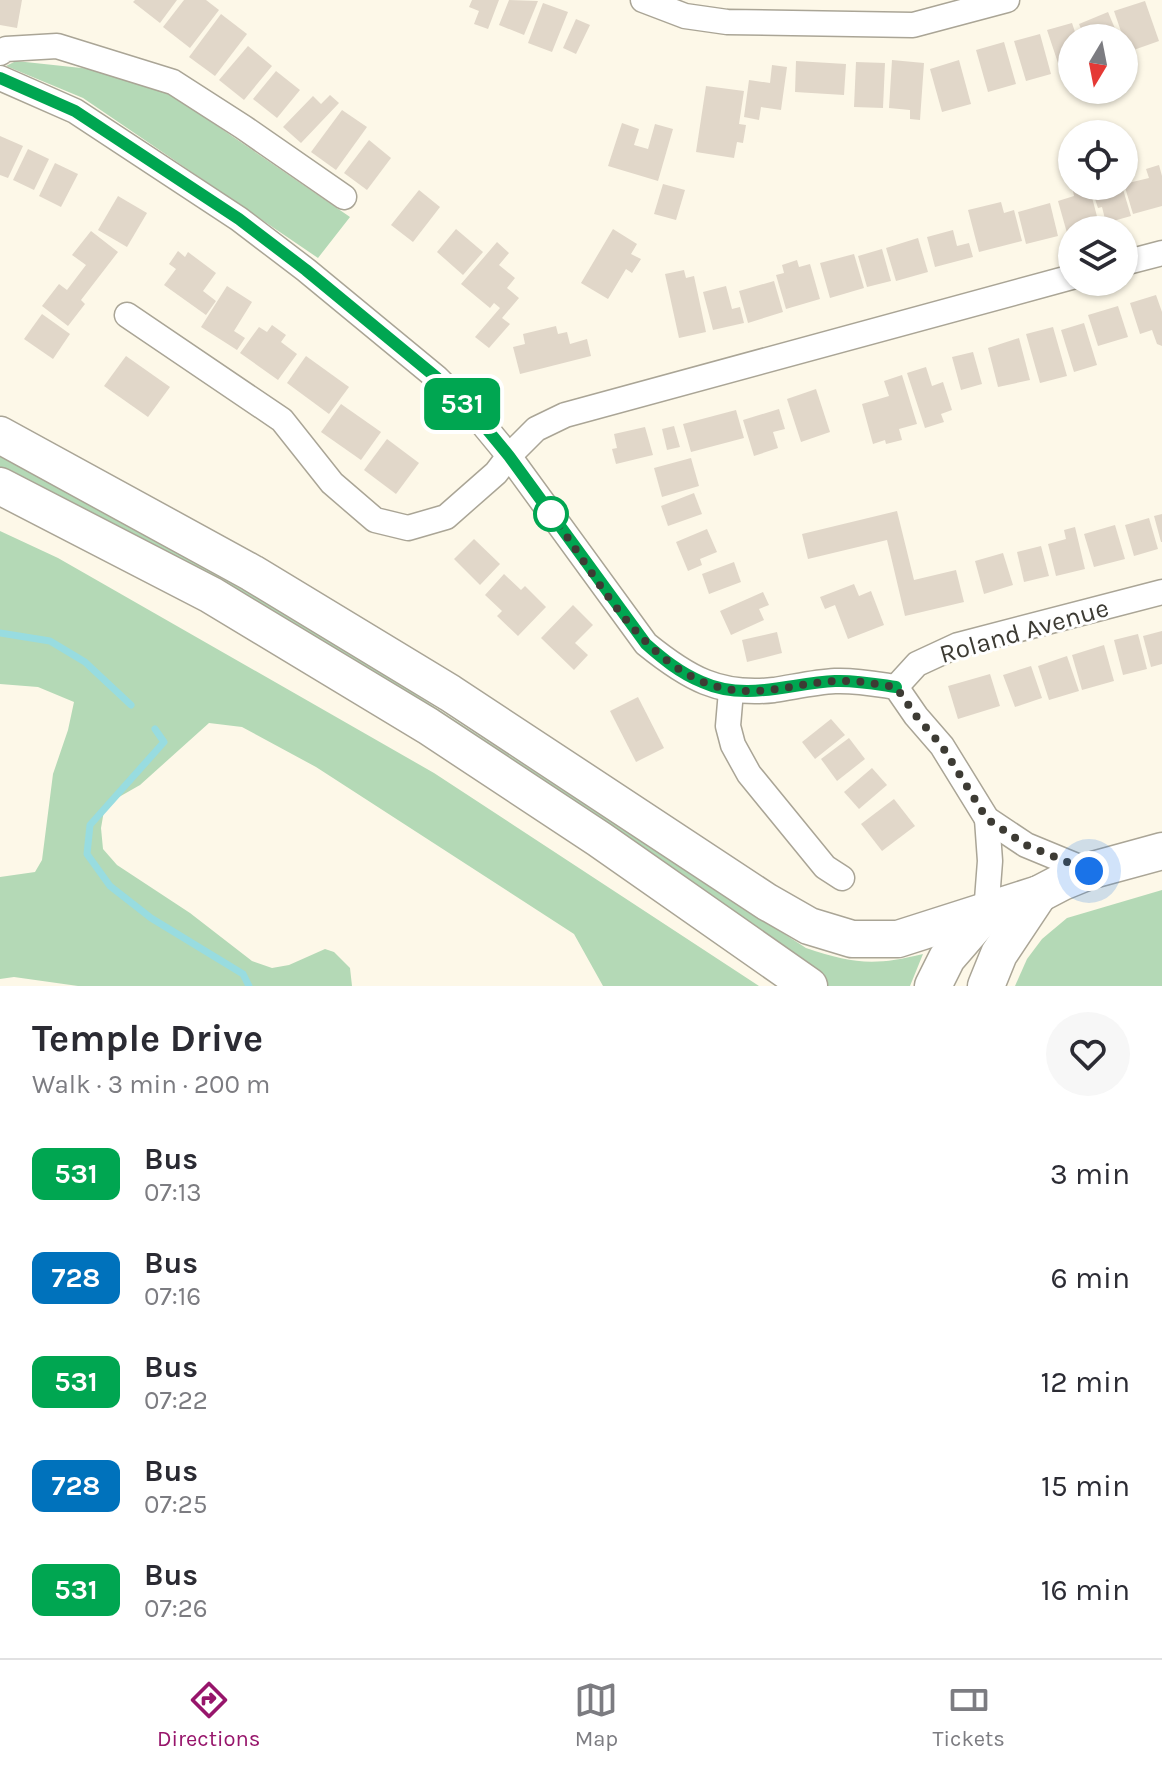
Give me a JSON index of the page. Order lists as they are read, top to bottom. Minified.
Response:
{"streets":{"street":["Roland Avenue"]},"lines":["bus line 531"],"north":"bottom","page":{"on_map":"531","heading":["Temple Drive","Walk · 3 min · 200 m"],"list":[{"mark":"531","name":"Bus","note":"07:13","value":"3 min"},{"mark":"728","name":"Bus","note":"07:16","value":"6 min"},{"mark":"531","name":"Bus","note":"07:22","value":"12 min"},{"mark":"728","name":"Bus","note":"07:25","value":"15 min"},{"mark":"531","name":"Bus","note":"07:26","value":"16 min"}],"tabs":["Directions","Map","Tickets"]}}
